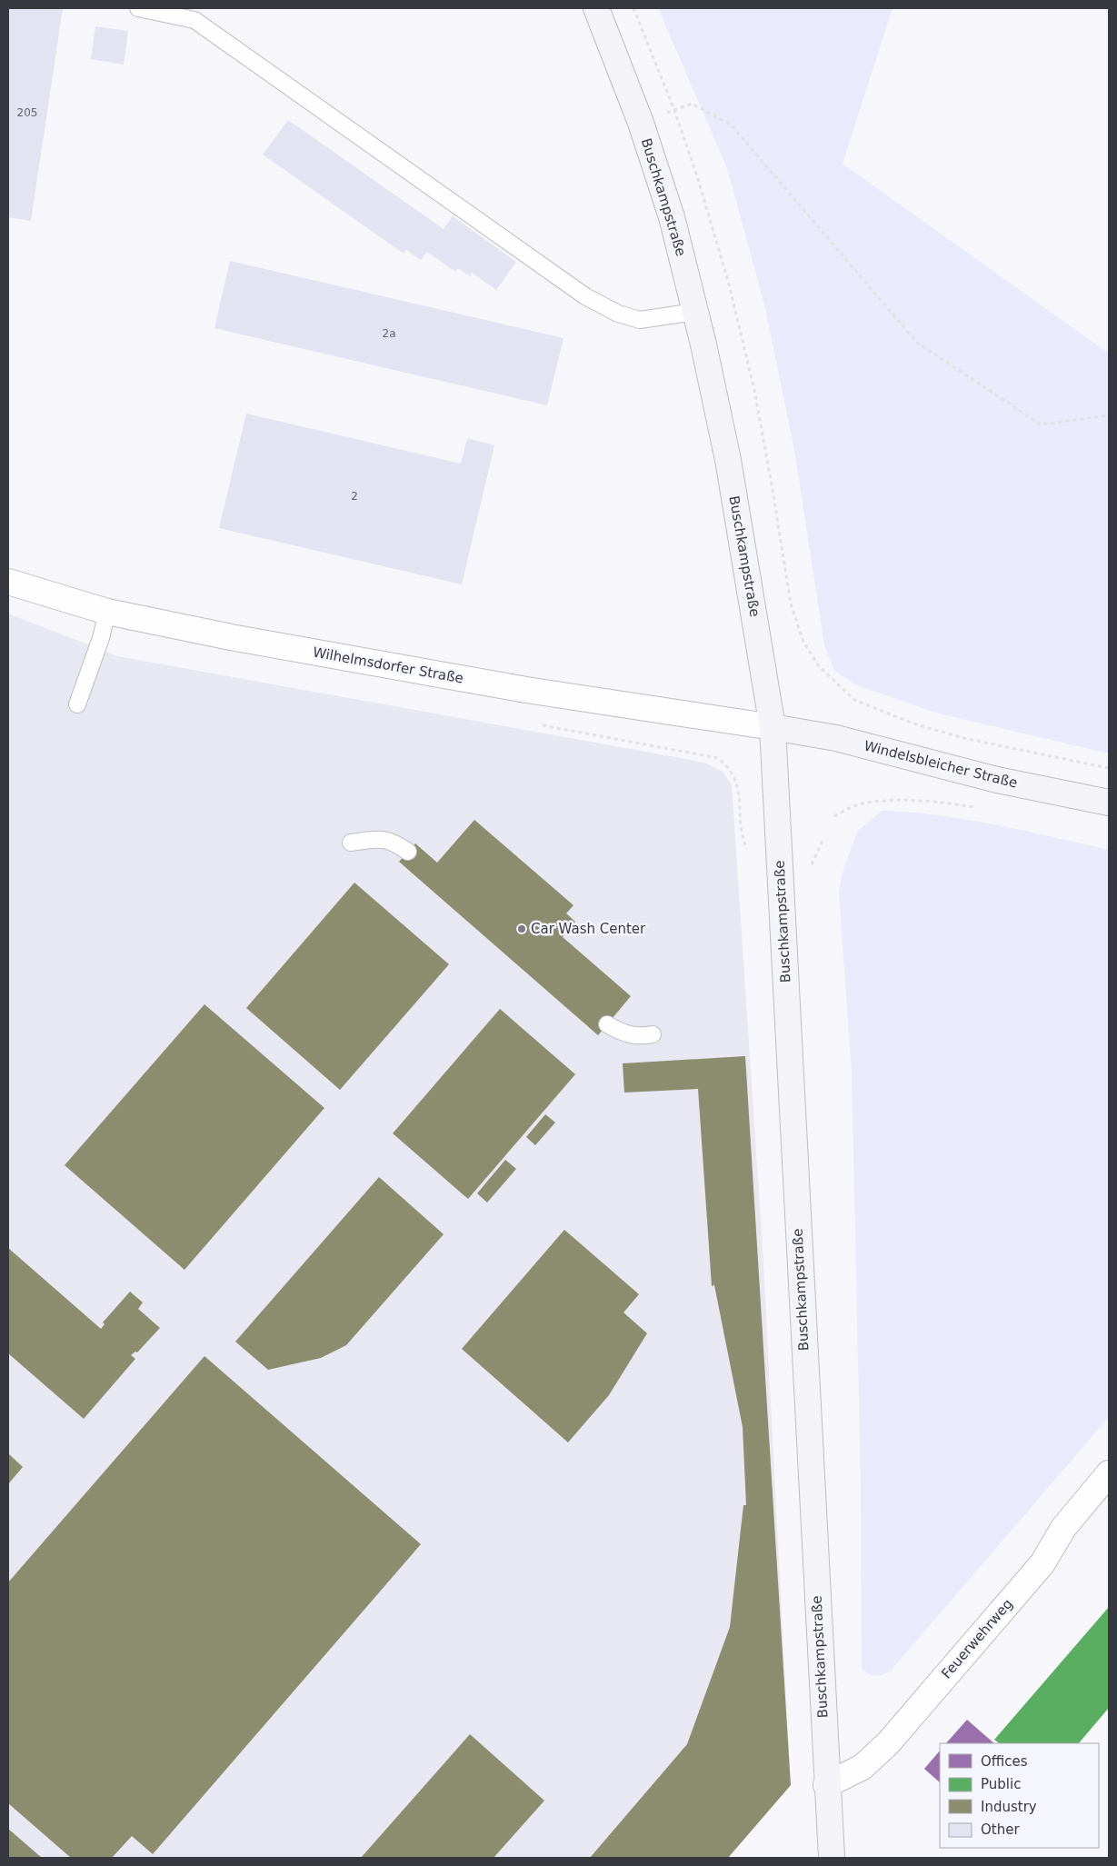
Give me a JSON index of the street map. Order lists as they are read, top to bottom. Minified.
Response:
{"streets":{"main road":["Buschkampstraße","Windelsbleicher Straße"],"street":["Wilhelmsdorfer Straße","Feuerwehrweg"]},"crossings":[["Buschkampstraße","Wilhelmsdorfer Straße"],["Buschkampstraße","Windelsbleicher Straße"],["Buschkampstraße","Feuerwehrweg"],["Wilhelmsdorfer Straße","Windelsbleicher Straße"]],"places":["Car Wash Center"],"house_numbers":["205","2a","2"],"legend":["Offices","Public","Industry","Other"]}
